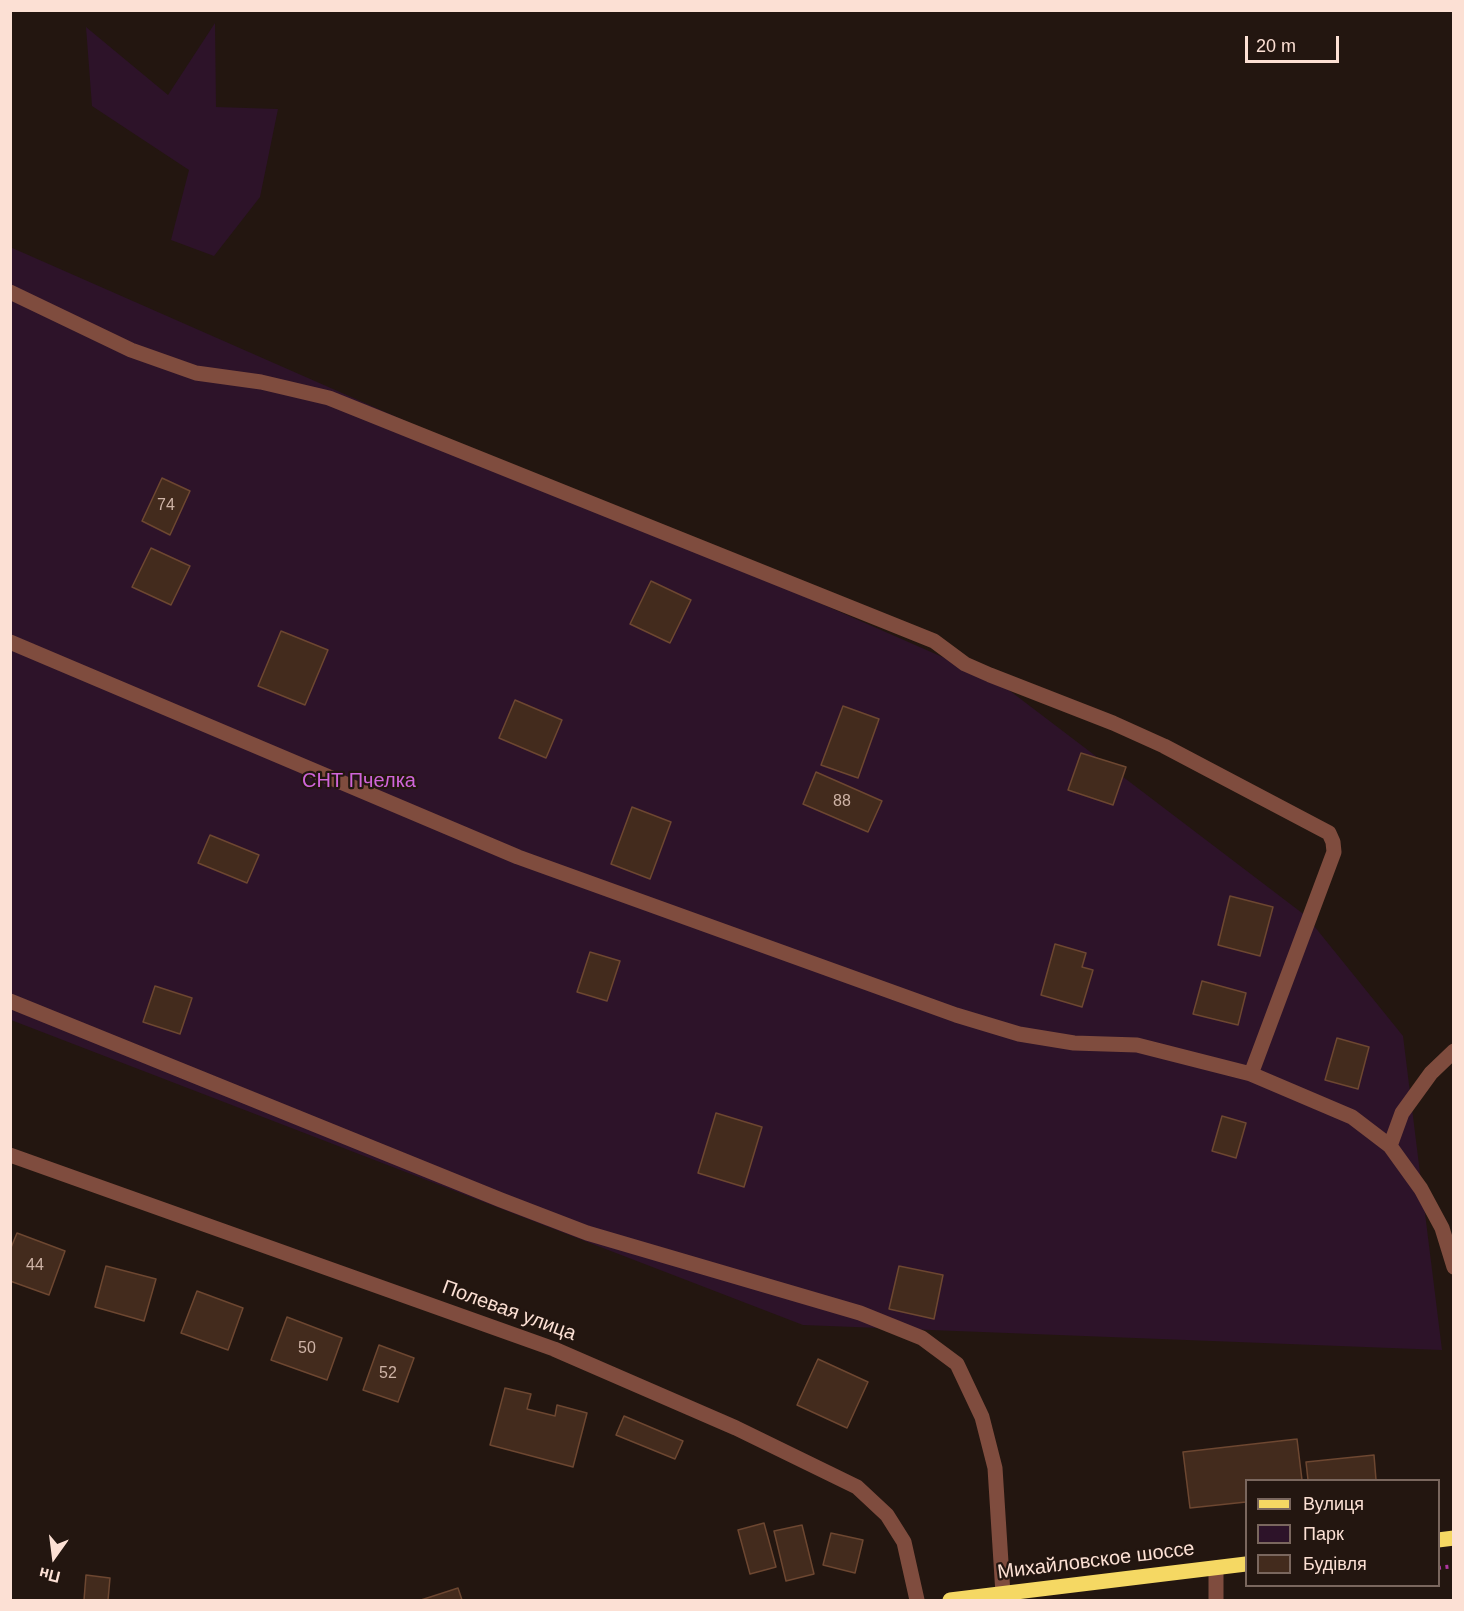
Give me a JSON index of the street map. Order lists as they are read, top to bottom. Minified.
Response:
{"streets":{"main road":["Михайловское шоссе"],"street":["Полевая улица"]},"parks":["СНТ Пчелка"],"house_numbers":["74","88","44","50","52"],"legend":["Вулиця","Парк","Будівля"],"scale_bar":"20 m","north":"bottom"}
